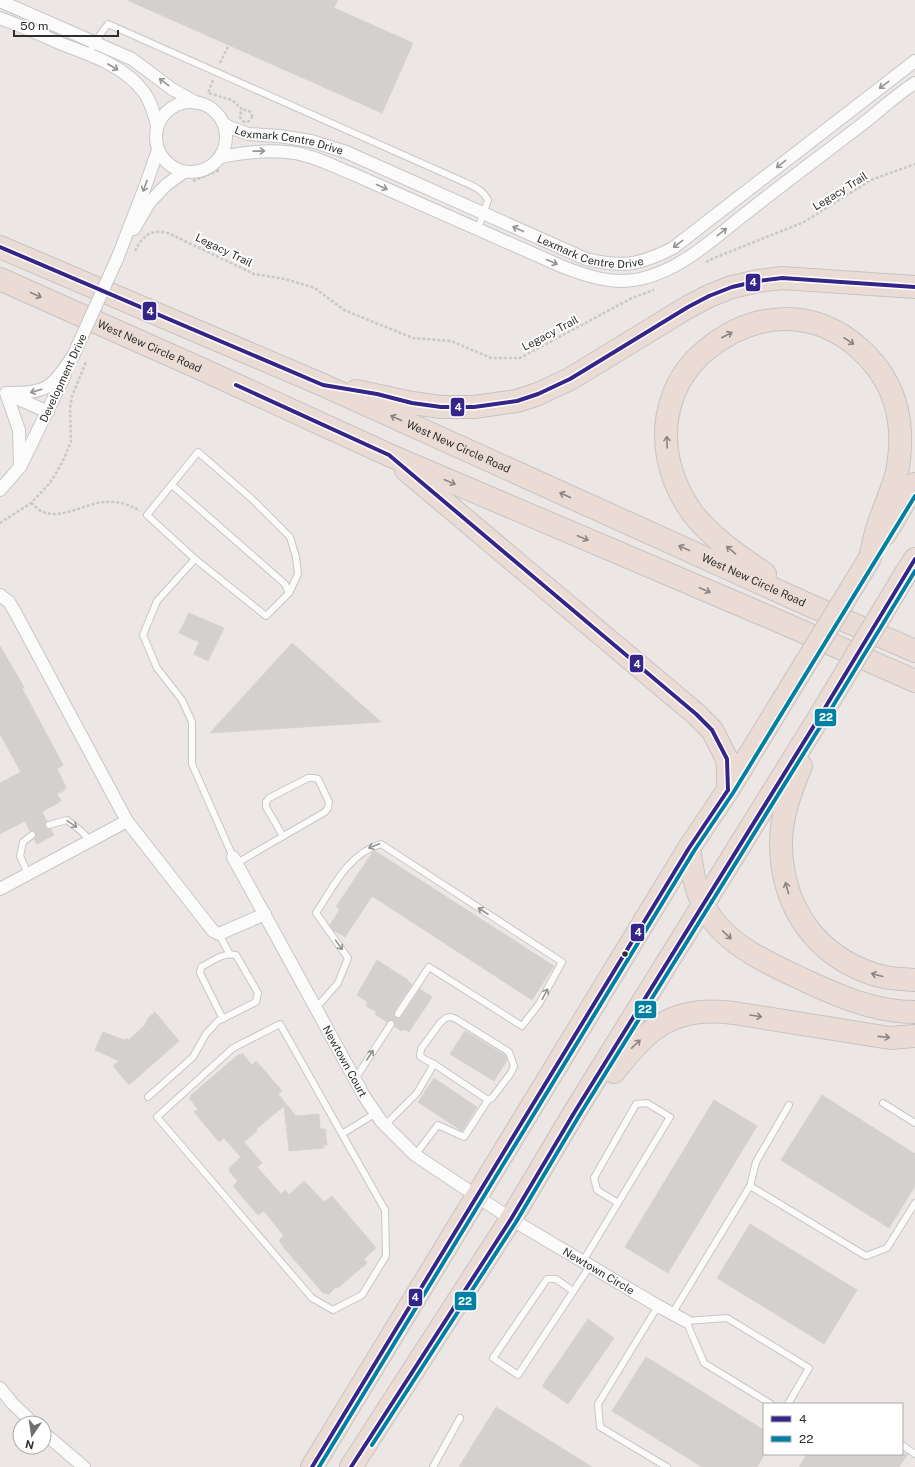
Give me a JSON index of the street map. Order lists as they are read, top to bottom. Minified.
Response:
{"streets":{"highway":["West New Circle Road"],"street":["Lexmark Centre Drive","Development Drive","Newtown Court","Newtown Circle"],"path":["Legacy Trail"]},"crossings":[["Lexmark Centre Drive","Development Drive"],["Newtown Court","Newtown Circle"]],"lines":["transit line 4","transit line 22"],"legend":["4","22"],"scale_bar":"50 m","north":"bottom"}
